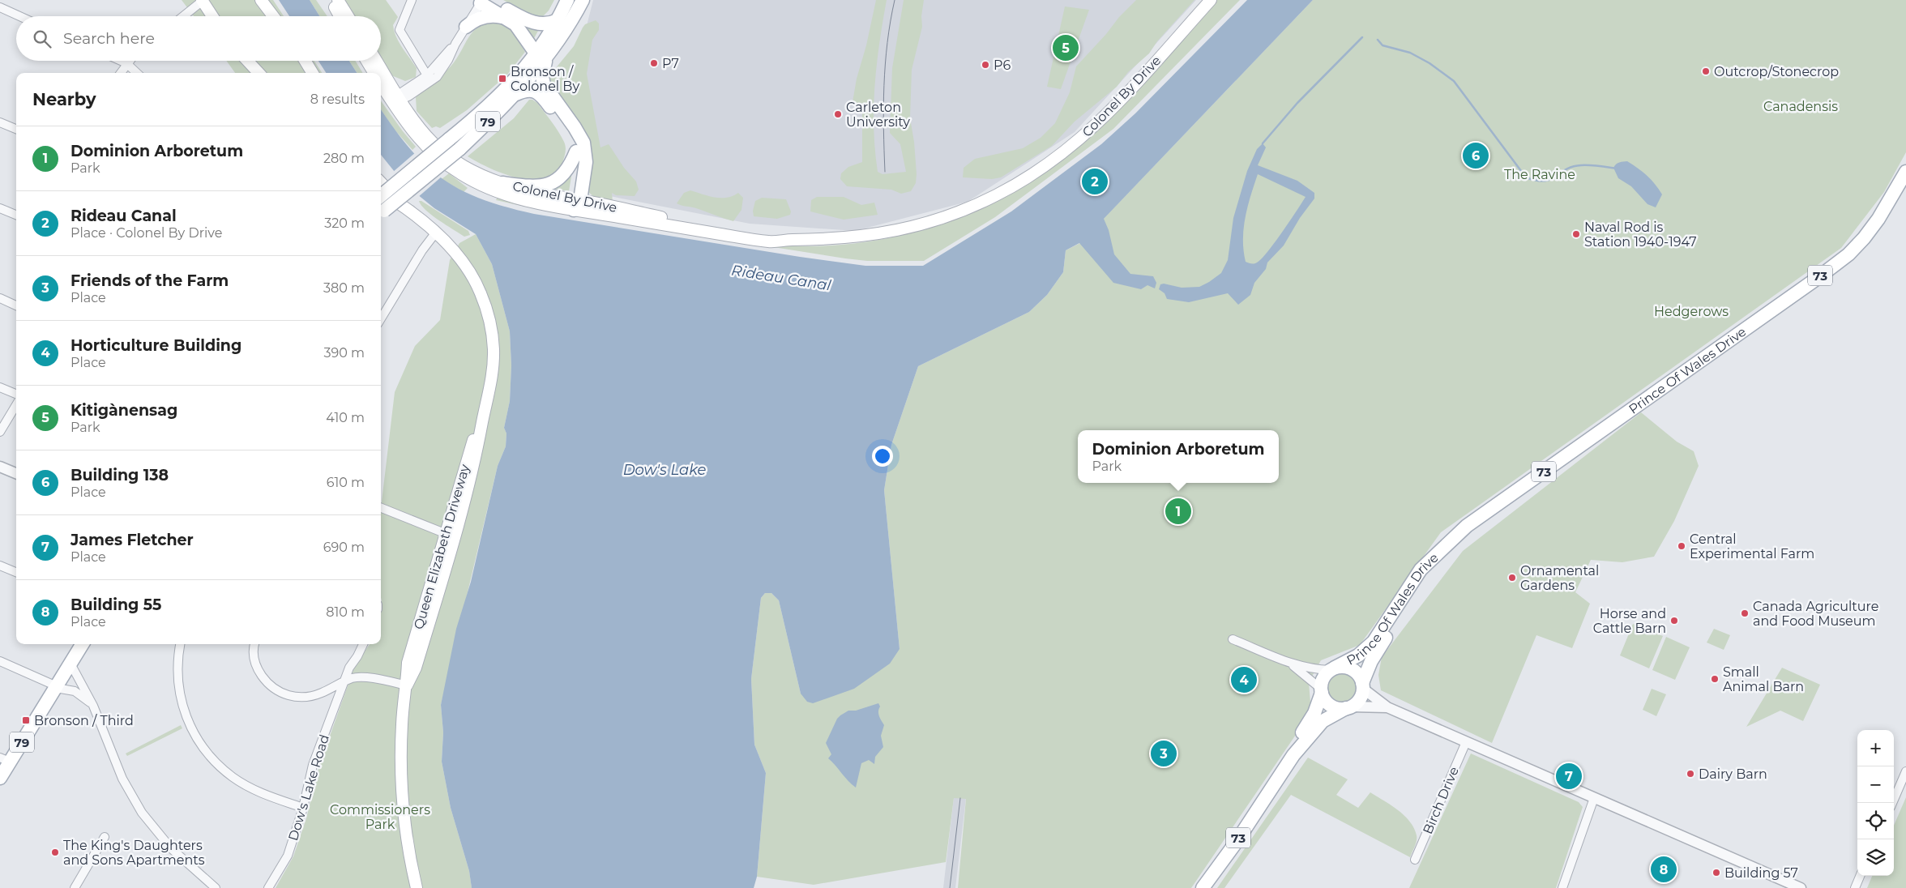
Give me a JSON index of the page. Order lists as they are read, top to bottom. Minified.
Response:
{"streets":{"main road":["Colonel By Drive","79","73","Prince Of Wales Drive","Queen Elizabeth Driveway"],"street":["Dow's Lake Road","Birch Drive"]},"crossings":[["73","Prince Of Wales Drive"]],"water":["Rideau Canal","Dow's Lake"],"parks":["Canadensis","The Ravine","Hedgerows","Commissioners Park"],"places":{"other":["P7","P6","Outcrop/Stonecrop","Carleton University","Naval Rod is Station 1940-1947","Central Experimental Farm","Ornamental Gardens","Canada Agriculture and Food Museum","Horse and Cattle Barn","Small Animal Barn","Dairy Barn","The King's Daughters and Sons Apartments","Building 57"],"transit":["Bronson / Colonel By","Bronson / Third"]},"page":{"search":"Search here","pins":["5","6","2","1","4","3","7","8"],"heading":["Nearby","8 results"],"list":[{"mark":"1","name":"Dominion Arboretum","note":"Park","value":"280 m"},{"mark":"2","name":"Rideau Canal","note":"Place · Colonel By Drive","value":"320 m"},{"mark":"3","name":"Friends of the Farm","note":"Place","value":"380 m"},{"mark":"4","name":"Horticulture Building","note":"Place","value":"390 m"},{"mark":"5","name":"Kitigànensag","note":"Park","value":"410 m"},{"mark":"6","name":"Building 138","note":"Place","value":"610 m"},{"mark":"7","name":"James Fletcher","note":"Place","value":"690 m"},{"mark":"8","name":"Building 55","note":"Place","value":"810 m"}],"popup":["Dominion Arboretum","Park"],"map_buttons":["+","−"]}}
